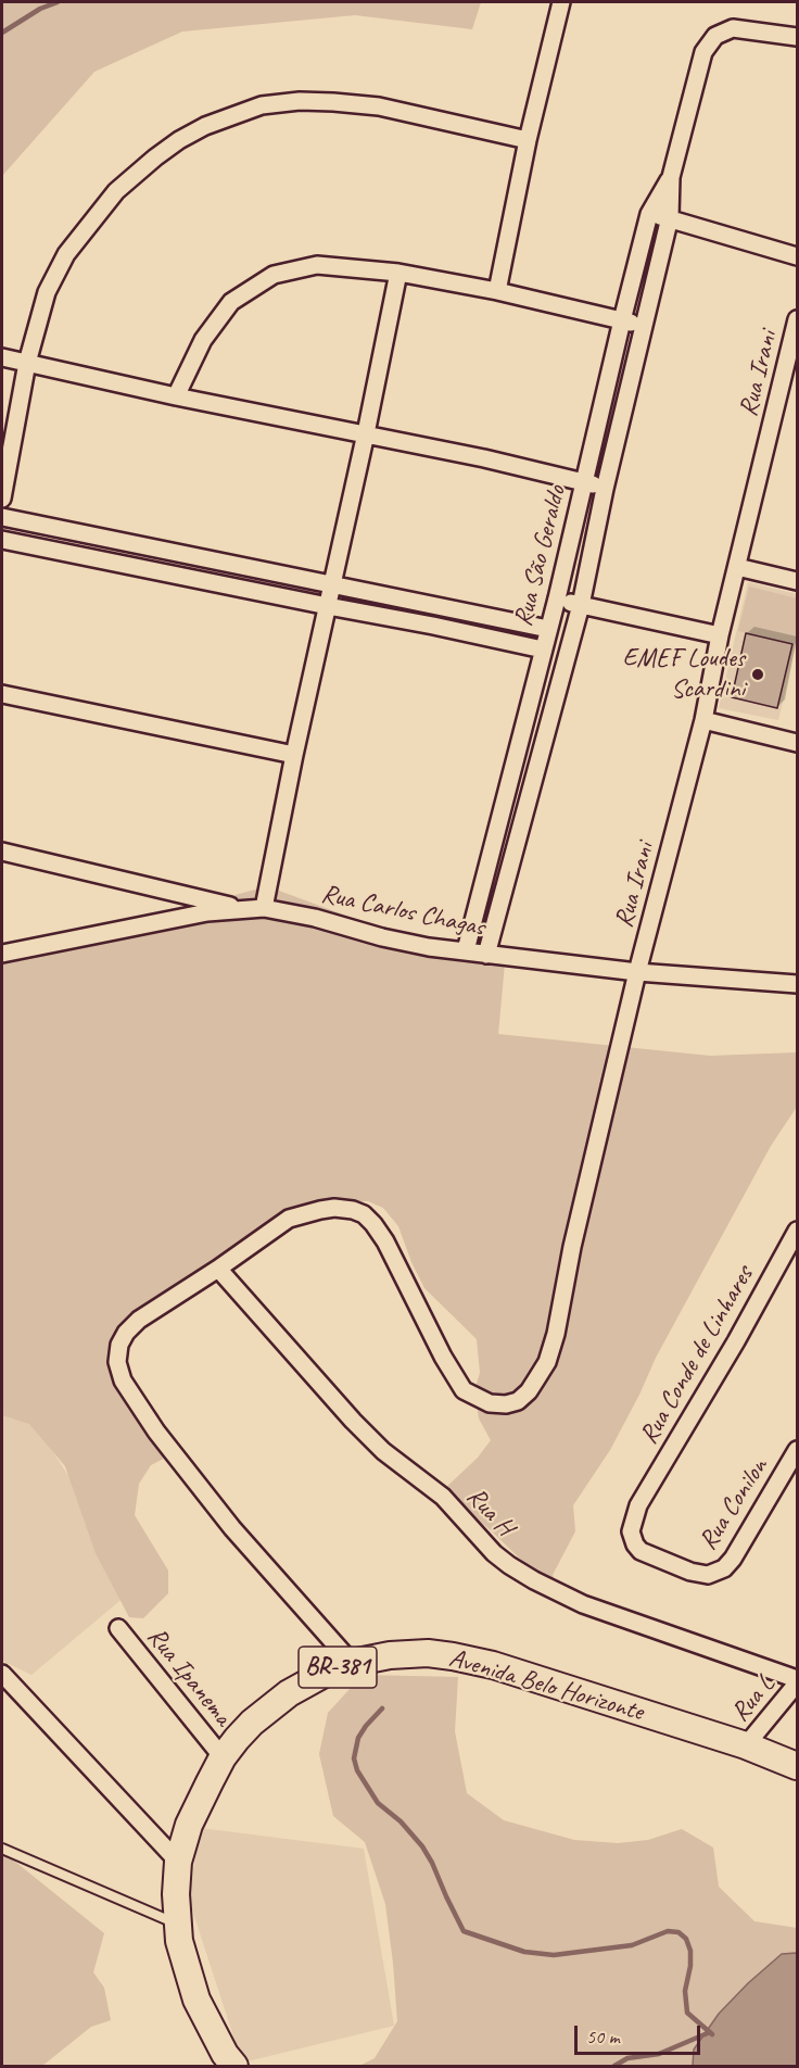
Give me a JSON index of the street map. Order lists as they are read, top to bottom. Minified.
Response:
{"streets":{"main road":["BR-381","Avenida Belo Horizonte"],"street":["Rua Irani","Rua São Geraldo","Rua Carlos Chagas","Rua Conde de Linhares","Rua Conilon","Rua H","Rua Ipanema","Rua L"]},"crossings":[["Rua Irani","Rua Carlos Chagas"],["Rua Irani","Rua H"],["Rua São Geraldo","Rua Carlos Chagas"],["Rua Conde de Linhares","Rua Conilon"],["Rua H","Rua L"],["Rua Ipanema","Avenida Belo Horizonte"],["Avenida Belo Horizonte","Rua L"]],"places":["EMEF Loudes Scardini"],"scale_bar":"50 m"}
